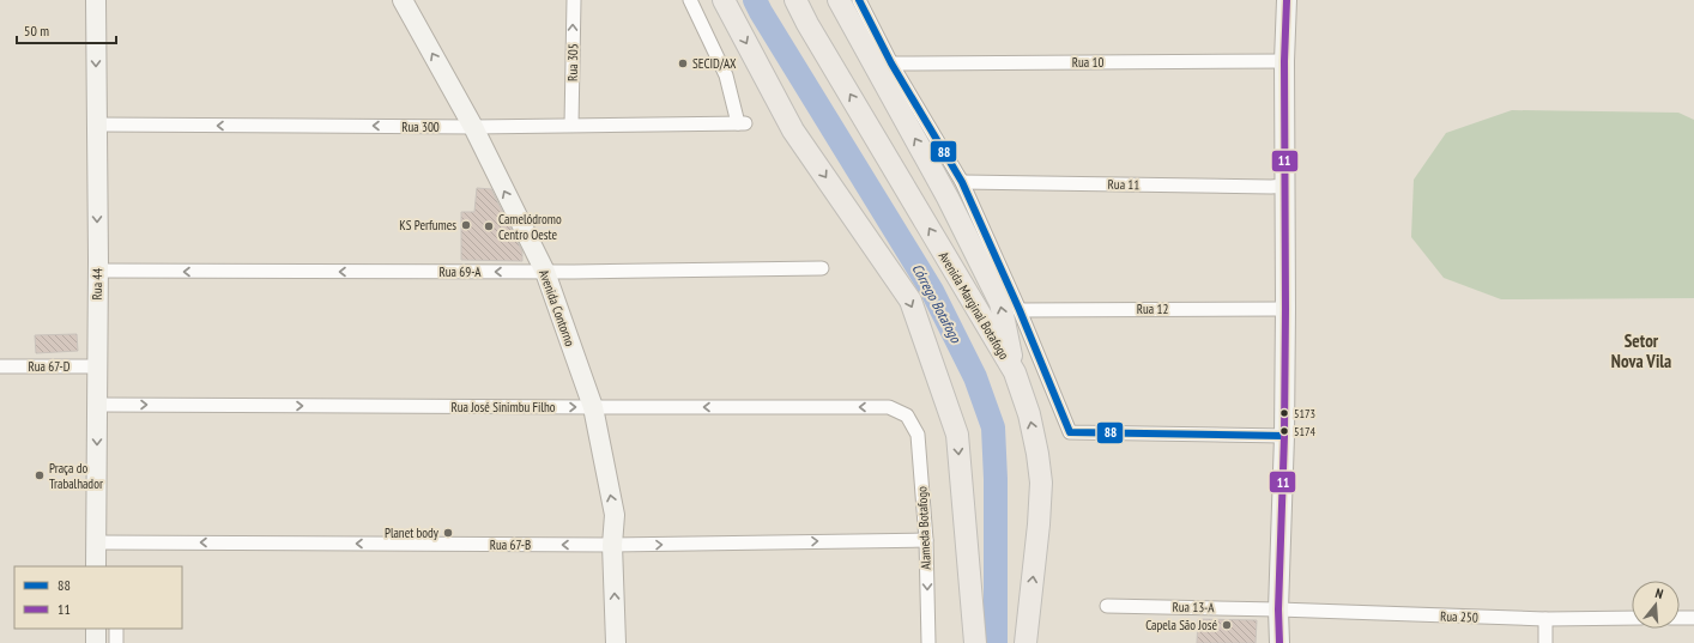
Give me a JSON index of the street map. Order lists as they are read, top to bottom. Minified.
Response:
{"streets":{"main road":["Rua 44","Avenida Marginal Botafogo","Avenida Contorno"],"street":["Rua 305","Rua 10","Rua 300","Rua 11","Rua 69-A","Rua 12","Rua 67-D","Rua José Sinimbu Filho","Alameda Botafogo","Rua 67-B","Rua 13-A","Rua 250"]},"crossings":[["Rua 305","Rua 300"],["Rua 300","Rua 44"],["Rua 300","Avenida Contorno"],["Rua 69-A","Rua 44"],["Rua 69-A","Avenida Contorno"],["Rua 44","Rua 67-D"],["Rua 44","Rua José Sinimbu Filho"],["Rua 44","Rua 67-B"],["Avenida Contorno","Rua José Sinimbu Filho"],["Avenida Contorno","Rua 67-B"],["Rua José Sinimbu Filho","Alameda Botafogo"],["Alameda Botafogo","Rua 67-B"],["Rua 13-A","Rua 250"]],"one_way":["Rua 305","Rua 300","Rua 69-A","Rua 44","Avenida Contorno","Alameda Botafogo"],"districts":["Setor Nova Vila"],"water":["Córrego Botafogo"],"places":["SECID/AX","KS Perfumes","Camelódromo Centro Oeste","5173","5174","Praça do Trabalhador","Planet body","Capela São José"],"lines":["transit line 88","transit line 11"],"legend":["88","11"],"scale_bar":"50 m","north":"top"}
